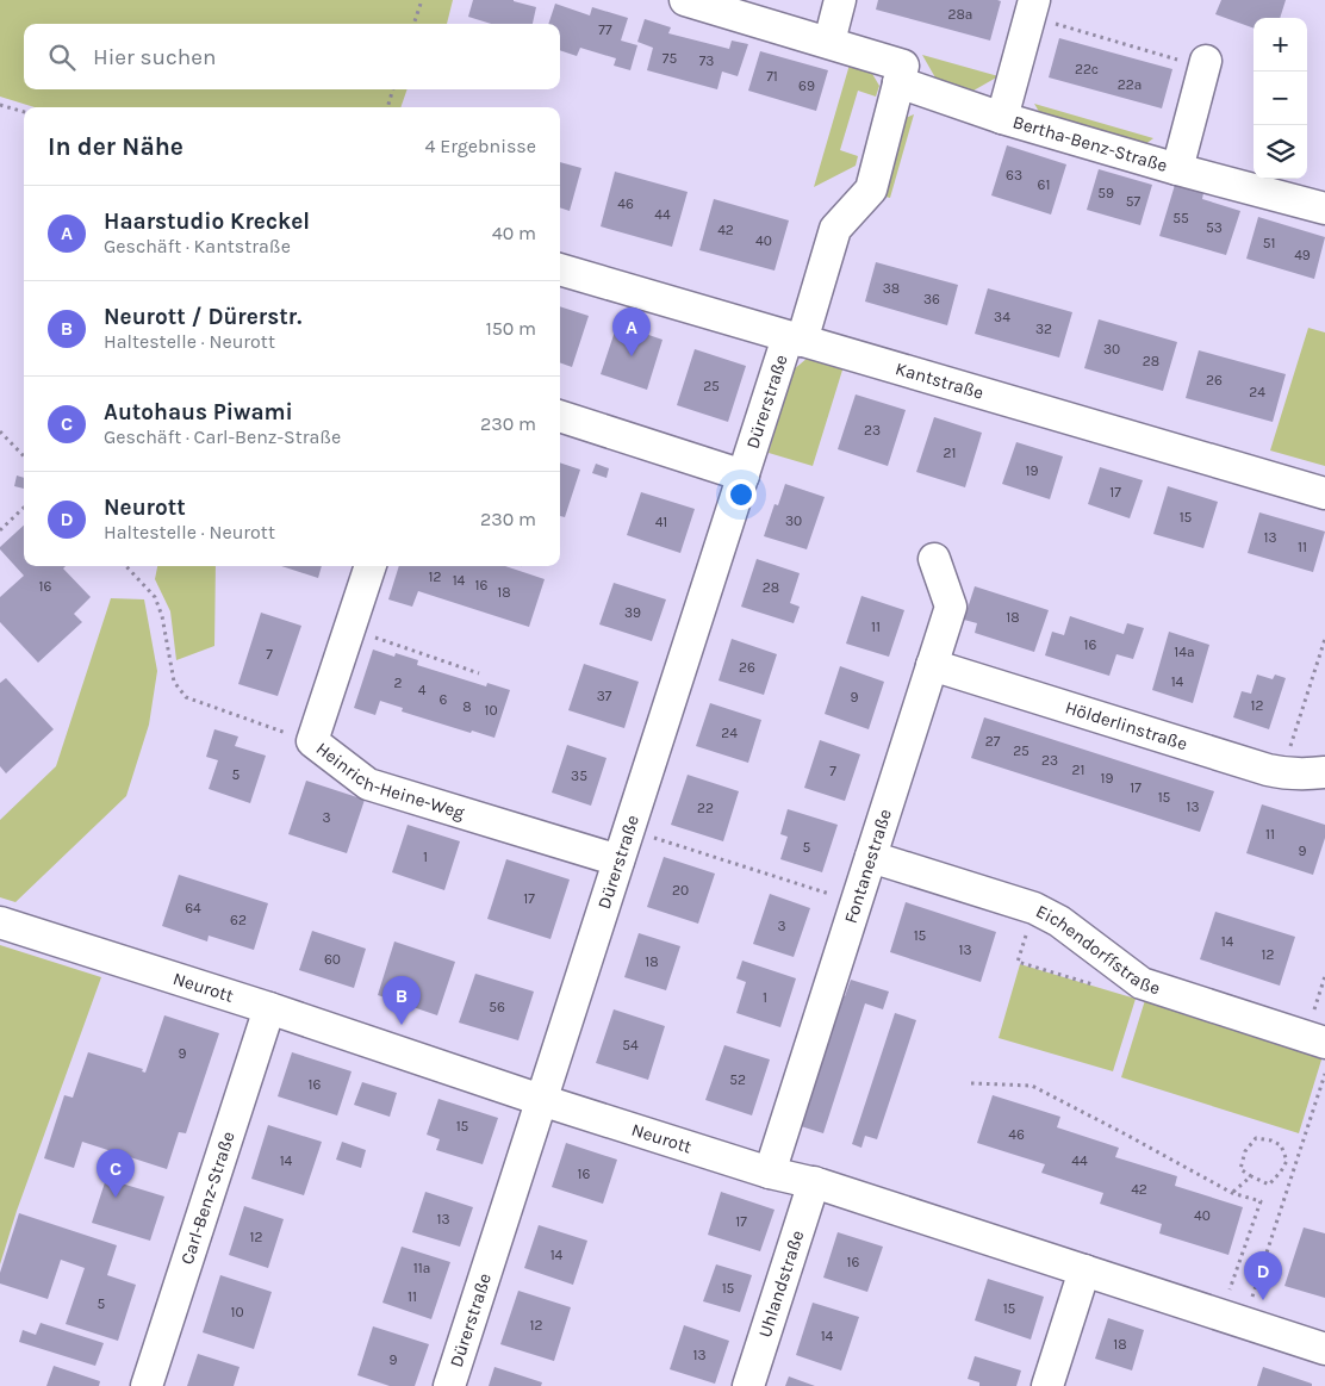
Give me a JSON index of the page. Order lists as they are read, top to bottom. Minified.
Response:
{"streets":{"street":["Bertha-Benz-Straße","Kantstraße","Dürerstraße","Hölderlinstraße","Heinrich-Heine-Weg","Fontanestraße","Eichendorffstraße","Neurott","Carl-Benz-Straße","Uhlandstraße"]},"crossings":[["Kantstraße","Dürerstraße"],["Dürerstraße","Heinrich-Heine-Weg"],["Dürerstraße","Neurott"],["Hölderlinstraße","Fontanestraße"],["Fontanestraße","Eichendorffstraße"],["Fontanestraße","Neurott"],["Neurott","Carl-Benz-Straße"],["Neurott","Uhlandstraße"]],"house_numbers":["28a","77","75","73","22c","71","22a","69","63","61","59","57","46","44","55","53","42","40","51","49","38","36","34","32","30","28","26","25","24","23","21","19","17","15","30","41","13","11","12","14","16","16","28","18","39","18","11","16","14a","7","26","14","2","4","37","9","6","12","8","10","24","27","25","23","21","7","5","35","19","17","15","13","22","3","11","5","9","1","20","17","64","62","3","15","14","13","12","60","18","1","56","54","9","52","16","15","46","14","44","16","42","40","13","17","12","14","16","11a","15","11","5","15","10","12","14","18","13","9"],"page":{"map_buttons":["+","−"],"search":"Hier suchen","heading":["In der Nähe","4 Ergebnisse"],"list":[{"mark":"A","name":"Haarstudio Kreckel","note":"Geschäft · Kantstraße","value":"40 m"},{"mark":"B","name":"Neurott / Dürerstr.","note":"Haltestelle · Neurott","value":"150 m"},{"mark":"C","name":"Autohaus Piwami","note":"Geschäft · Carl-Benz-Straße","value":"230 m"},{"mark":"D","name":"Neurott","note":"Haltestelle · Neurott","value":"230 m"}],"pins":["A","B","C","D"]}}
